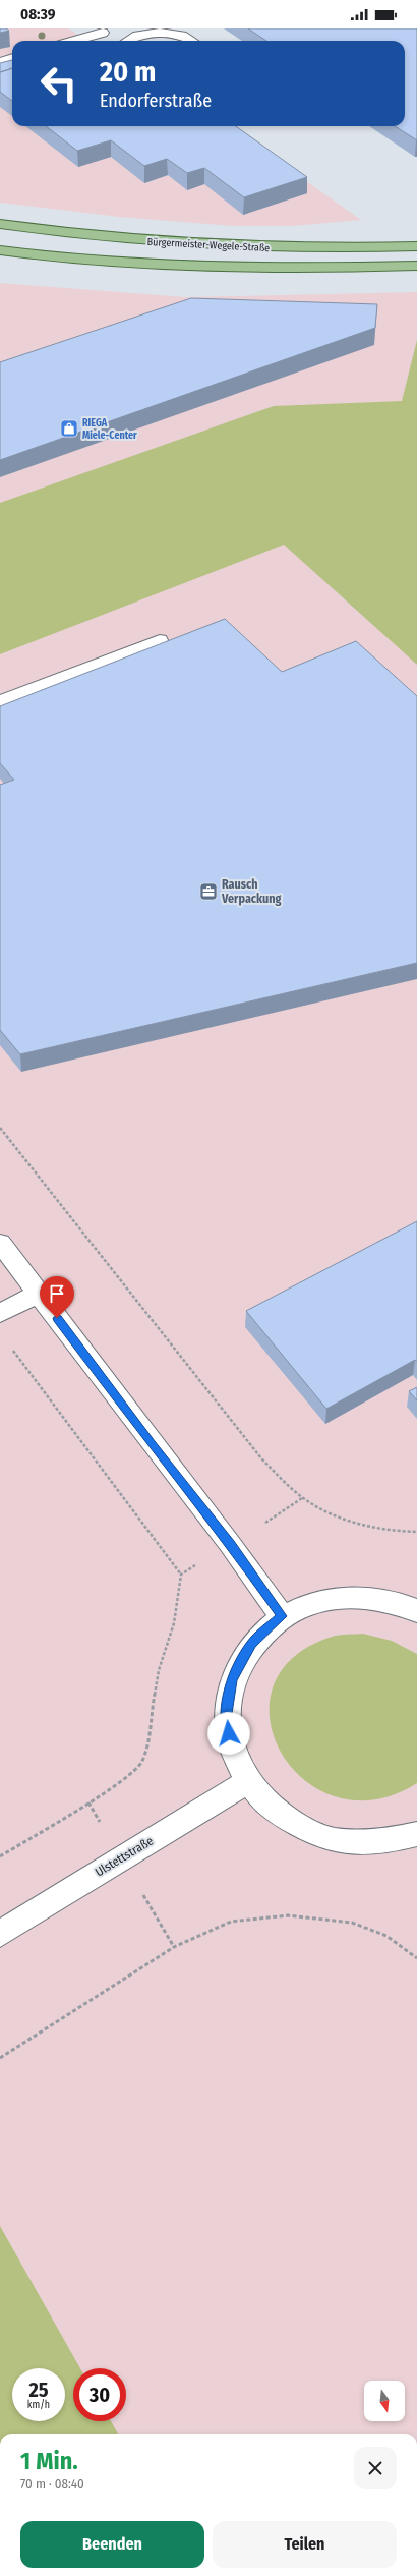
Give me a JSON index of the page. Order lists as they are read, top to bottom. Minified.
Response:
{"streets":{"main road":["Bürgermeister-Wegele-Straße"],"street":["Ulstettstraße"]},"places":{"shop":["RIEGA Miele-Center"],"office":["Rausch Verpackung"]},"north":"bottom","page":{"status":"08:39","turn":["20 m","Endorferstraße"],"speed":"25 km/h","limit":"30","heading":["1 Min.","70 m · 08:40"],"buttons":["Beenden","Teilen"]}}
